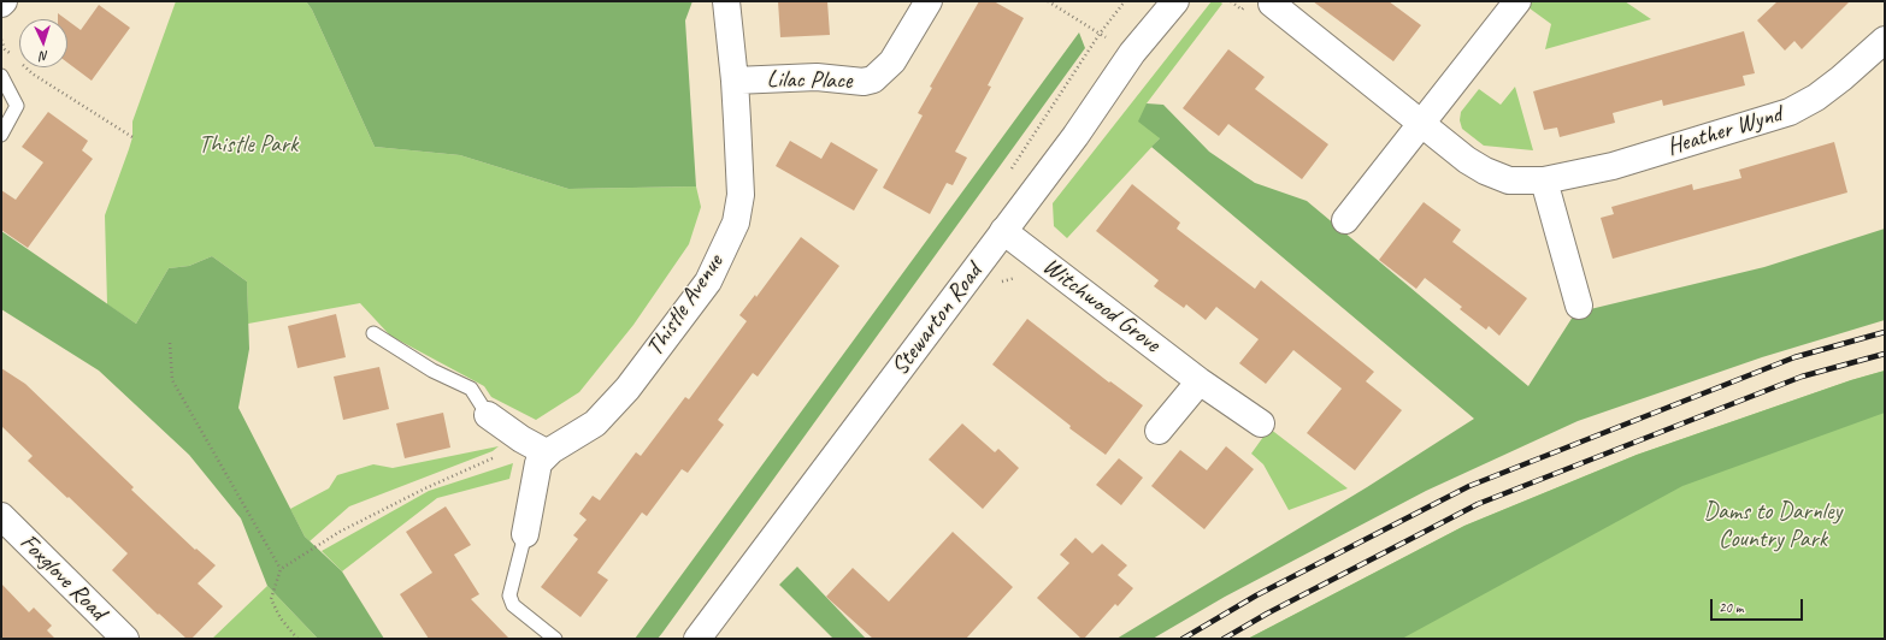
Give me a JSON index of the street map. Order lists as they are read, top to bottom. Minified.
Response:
{"streets":{"street":["Lilac Place","Heather Wynd","Thistle Avenue","Witchwood Grove","Stewarton Road","Foxglove Road"]},"crossings":[["Lilac Place","Thistle Avenue"],["Witchwood Grove","Stewarton Road"]],"parks":["Thistle Park","Dams to Darnley Country Park"],"scale_bar":"20 m","north":"bottom"}
